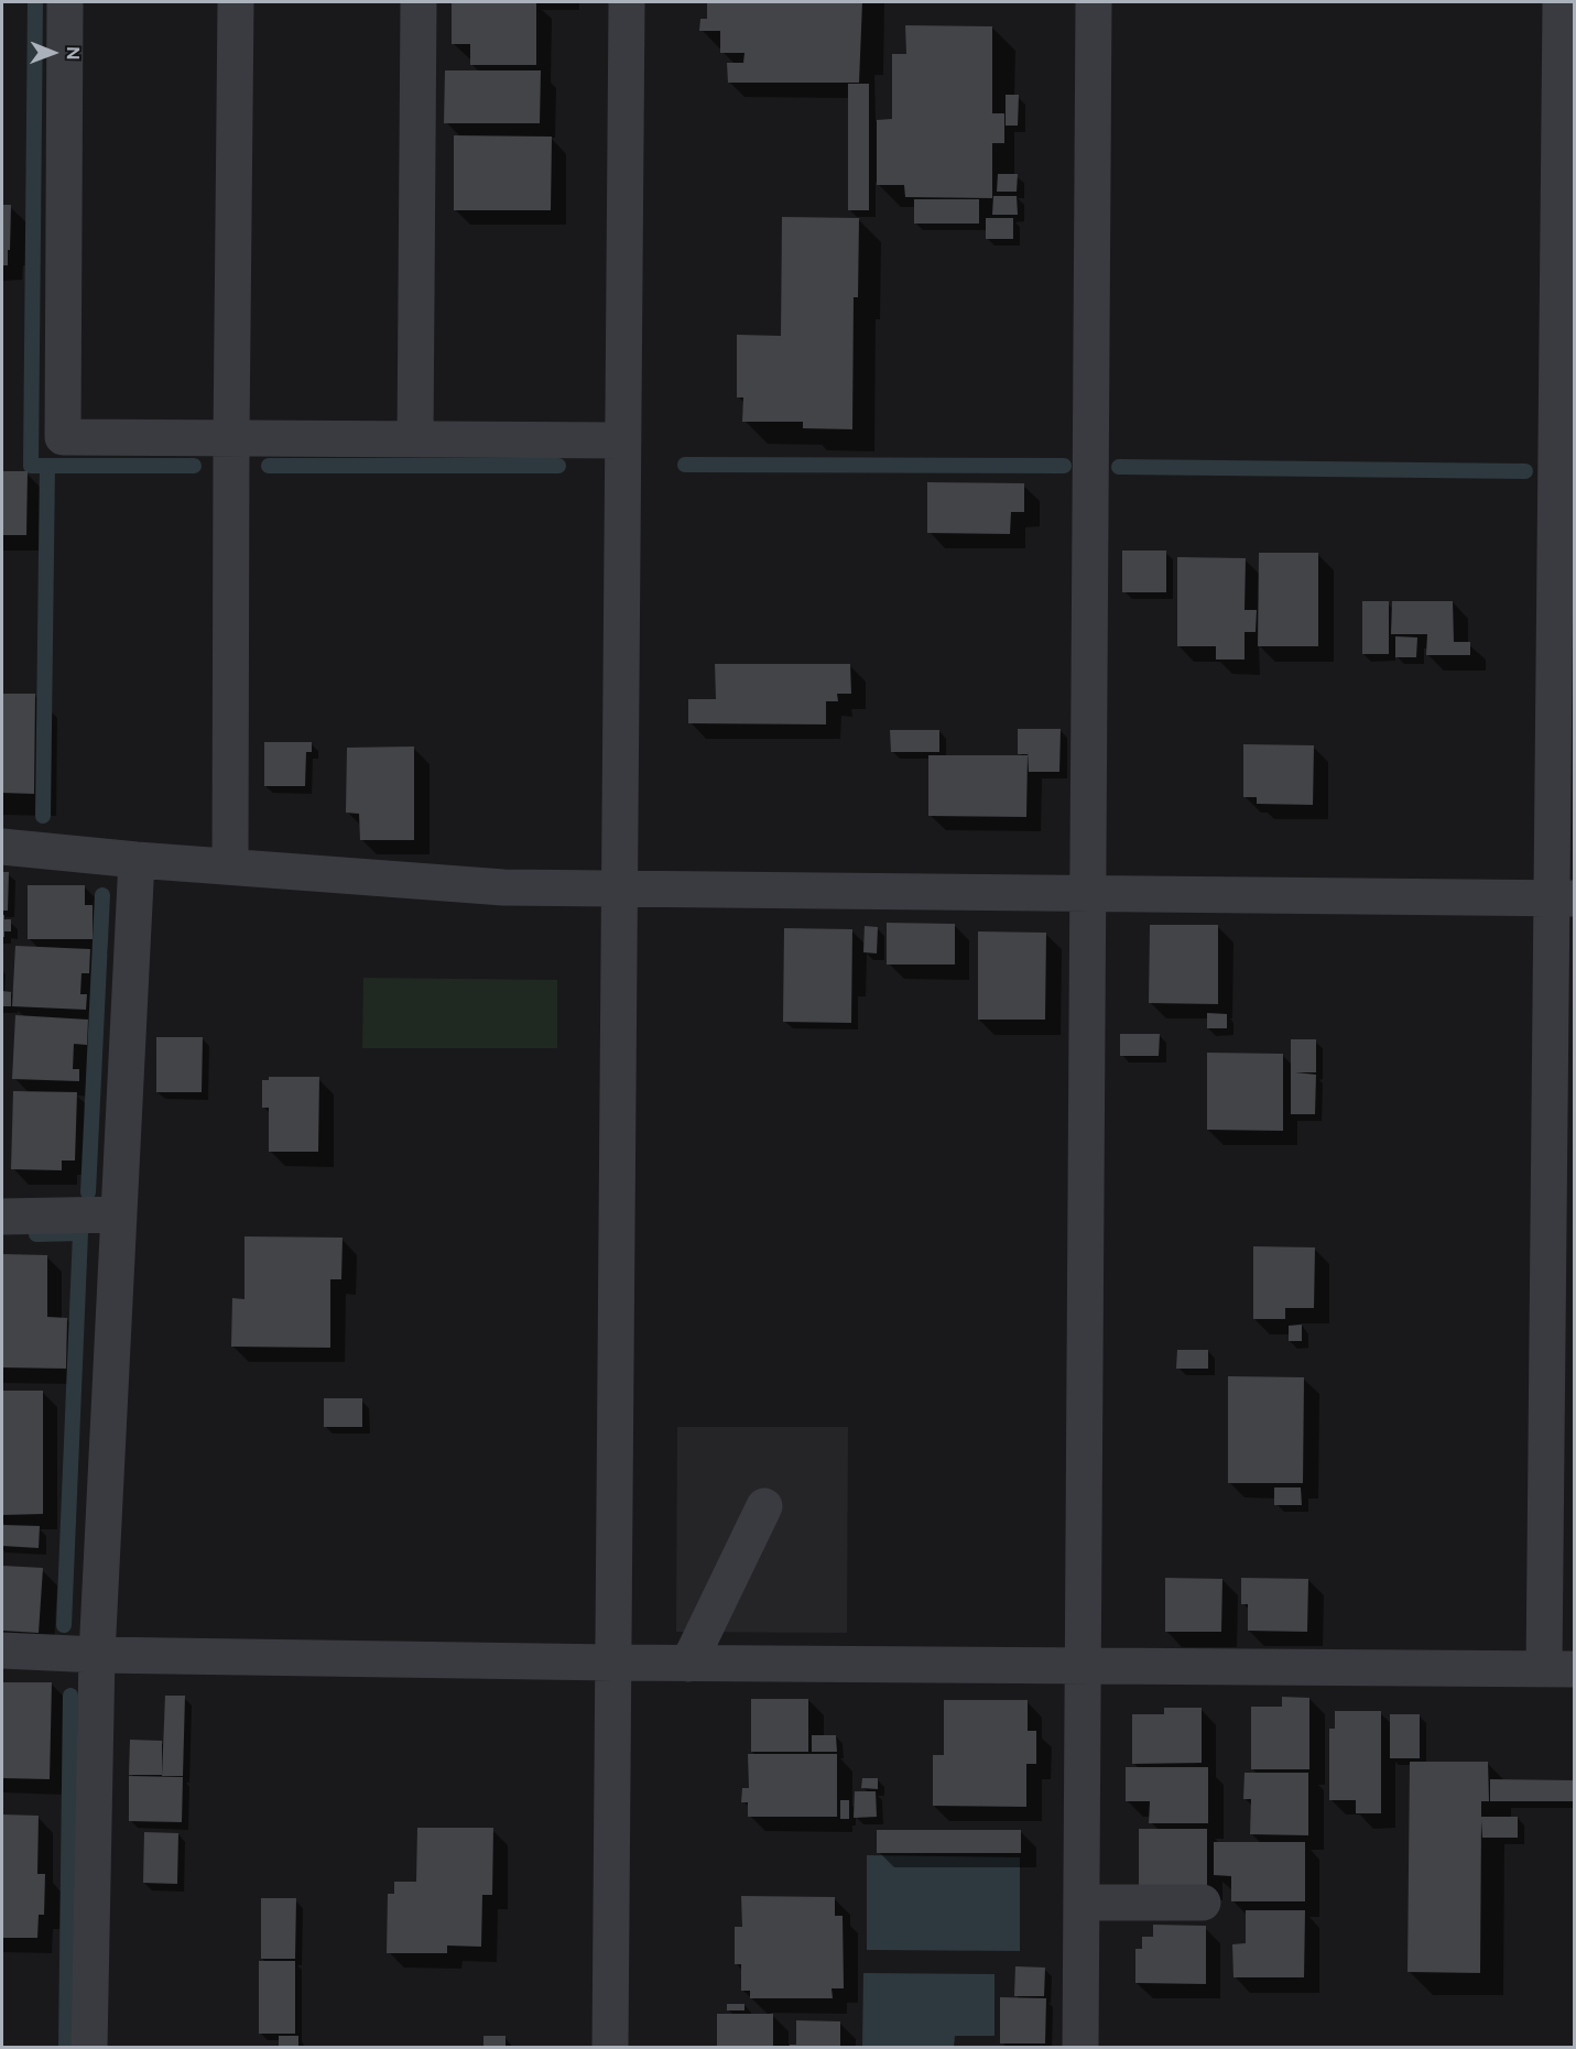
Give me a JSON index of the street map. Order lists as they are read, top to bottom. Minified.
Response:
{"north":"right"}
